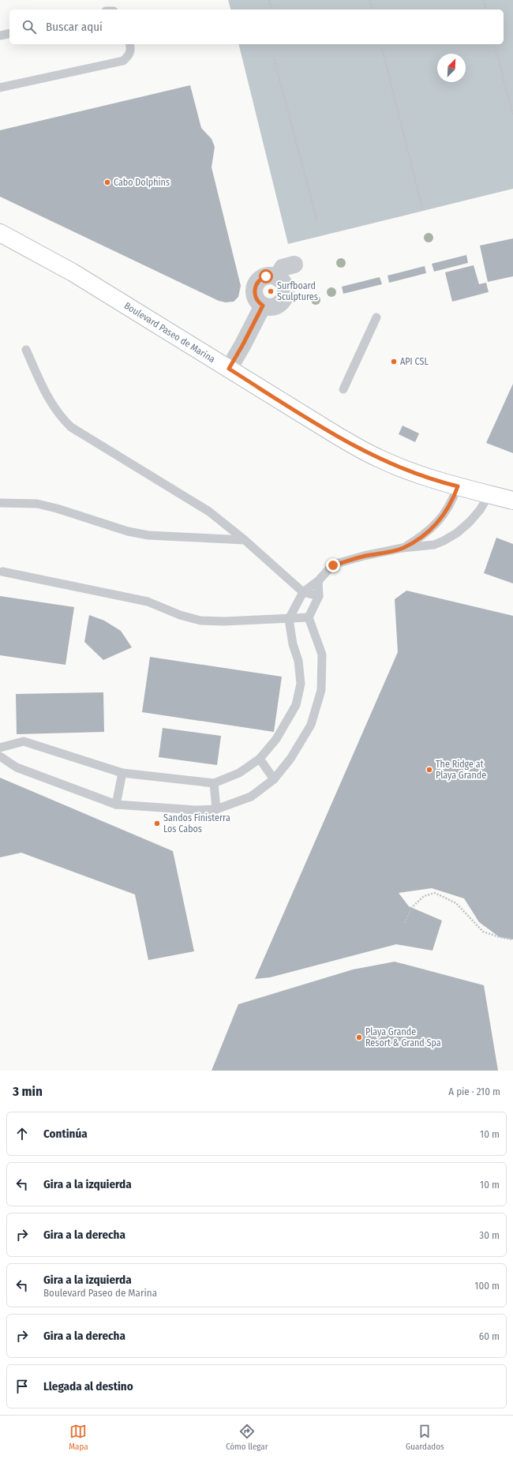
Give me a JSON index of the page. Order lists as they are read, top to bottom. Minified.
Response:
{"streets":{"main road":["Boulevard Paseo de Marina"]},"places":["Cabo Dolphins","Surfboard Sculptures","API CSL","The Ridge at Playa Grande","Sandos Finisterra Los Cabos","Playa Grande Resort & Grand Spa"],"north":"top right","page":{"search":"Buscar aquí","heading":["3 min","A pie · 210 m"],"list":[["Continúa","10 m"],["Gira a la izquierda","10 m"],["Gira a la derecha","30 m"],["Gira a la izquierda","Boulevard Paseo de Marina","100 m"],["Gira a la derecha","60 m"],"Llegada al destino"],"nav":["Mapa","Cómo llegar","Guardados"]}}
